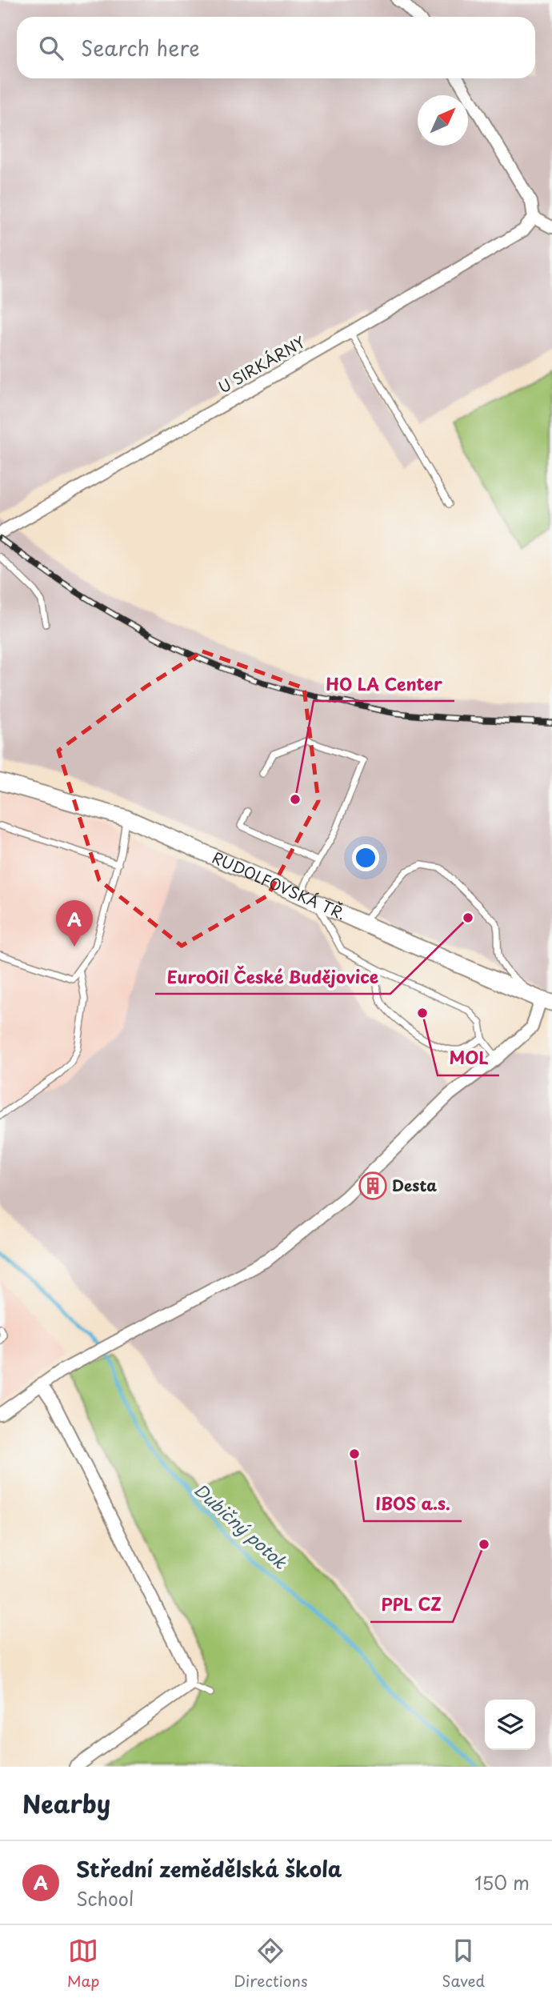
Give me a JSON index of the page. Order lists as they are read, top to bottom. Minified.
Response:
{"streets":{"main road":["RUDOLFOVSKÁ TŘ."],"street":["U SIRKÁRNY"]},"water":["Dubičný potok"],"places":{"other":["HO LA Center","EuroOil České Budějovice","MOL","IBOS a.s.","PPL CZ"],"building":["Desta"]},"north":"top right","page":{"search":"Search here","pins":"A","heading":"Nearby","list":[{"mark":"A","name":"Střední zemědělská škola","note":"School","value":"150 m"}],"nav":["Map","Directions","Saved"]}}
